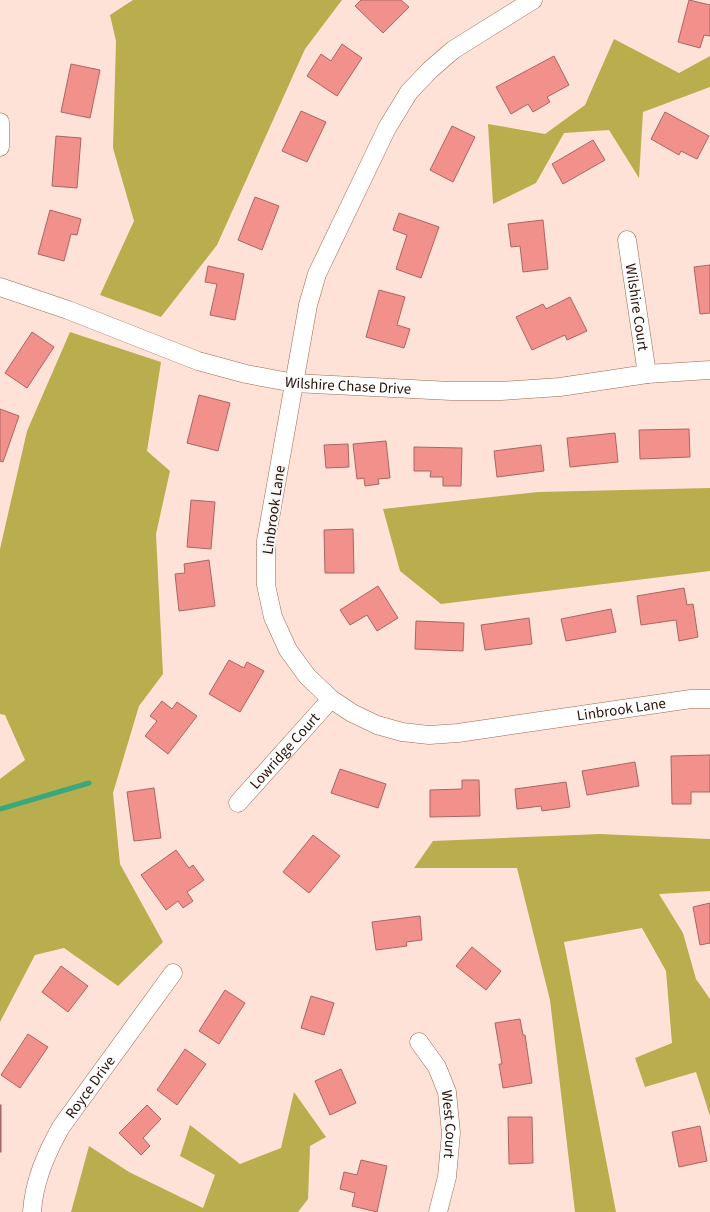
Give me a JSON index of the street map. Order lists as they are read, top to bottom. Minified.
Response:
{"streets":{"street":["Wilshire Court","Wilshire Chase Drive","Linbrook Lane","Lowridge Court","Royce Drive","West Court"]},"crossings":[["Wilshire Court","Wilshire Chase Drive"],["Wilshire Chase Drive","Linbrook Lane"],["Linbrook Lane","Lowridge Court"]]}
